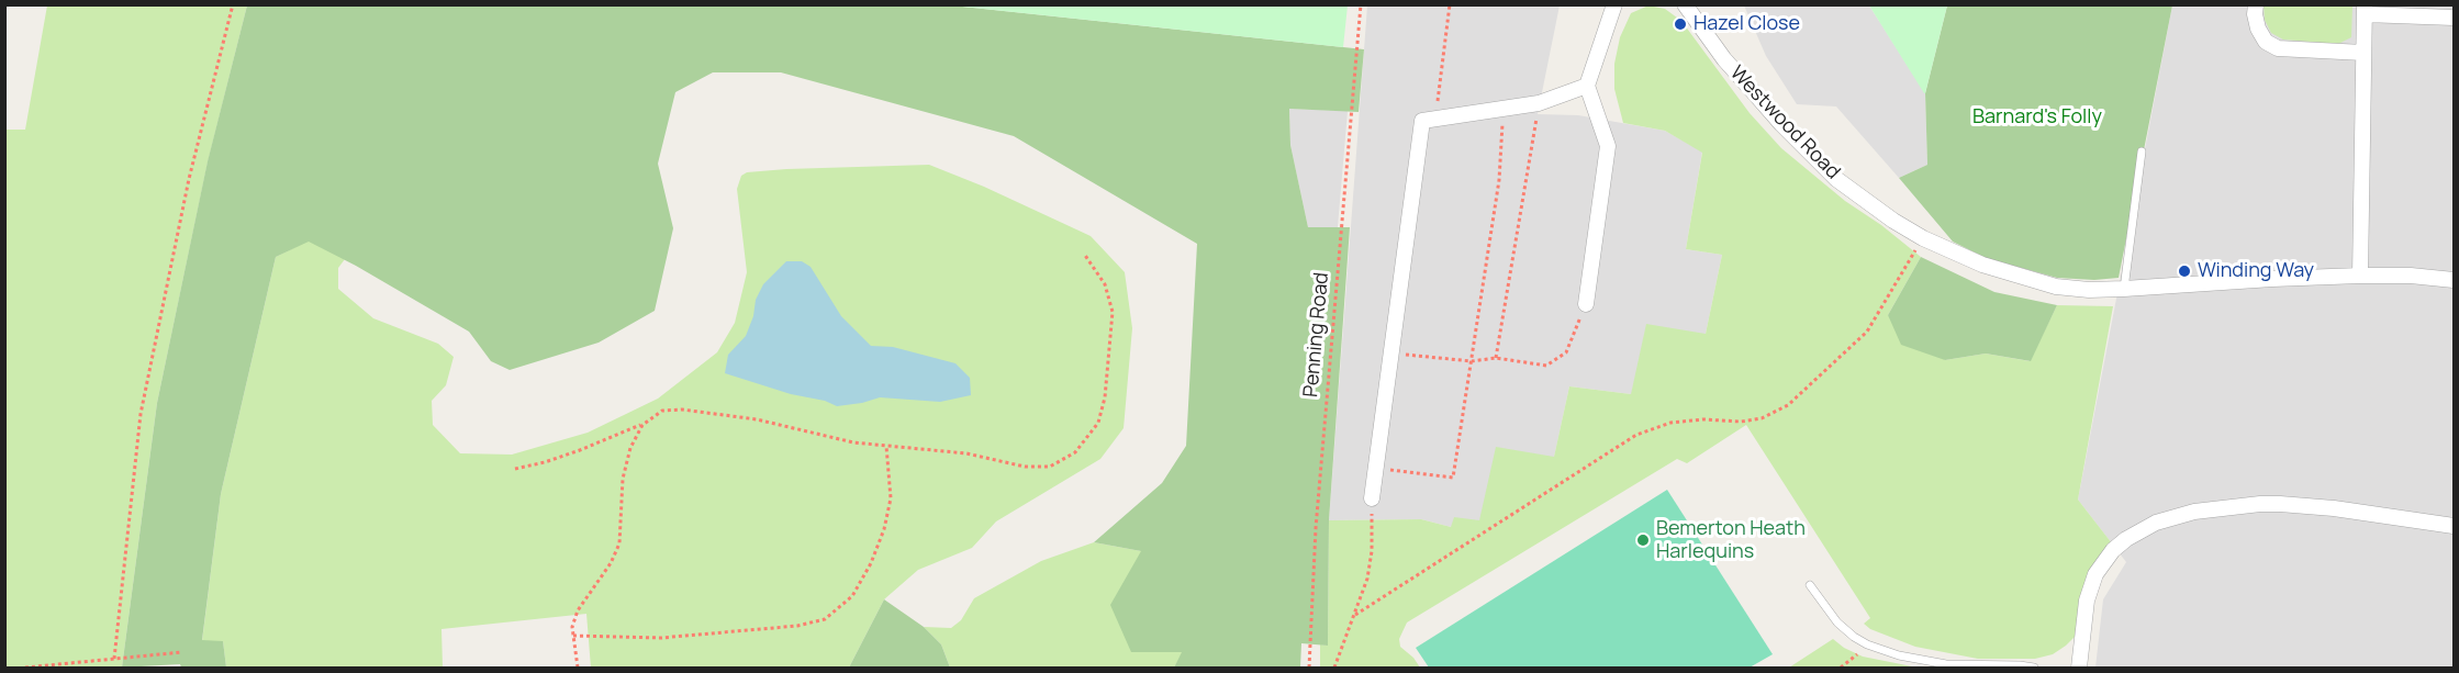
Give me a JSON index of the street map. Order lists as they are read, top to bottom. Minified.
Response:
{"streets":{"street":["Westwood Road"],"path":["Penning Road"]},"parks":["Barnard's Folly"],"places":["Hazel Close","Winding Way","Bemerton Heath Harlequins"]}
